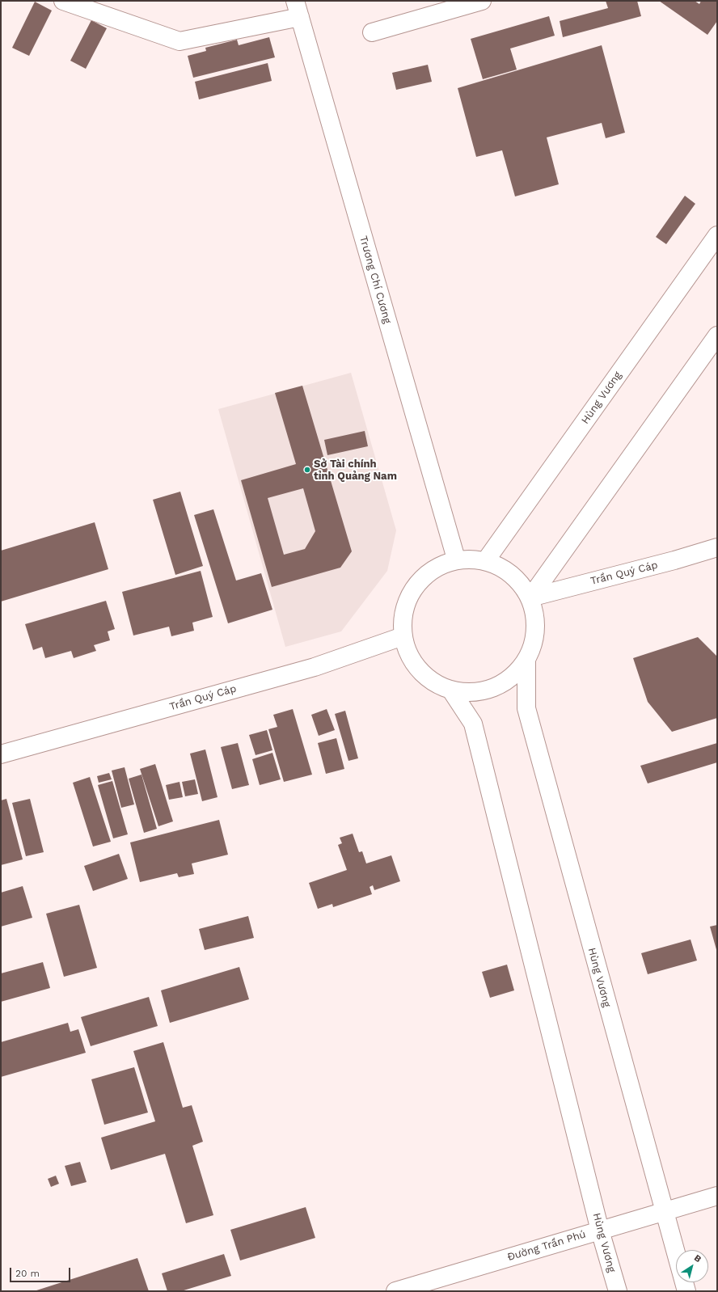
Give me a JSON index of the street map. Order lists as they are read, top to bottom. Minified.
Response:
{"streets":{"main road":["Trương Chí Cương","Hùng Vương","Trần Quý Cáp","Đường Trần Phú"]},"crossings":[["Hùng Vương","Đường Trần Phú"]],"places":["Sở Tài chính tỉnh Quảng Nam"],"scale_bar":"20 m","north":"top right"}
